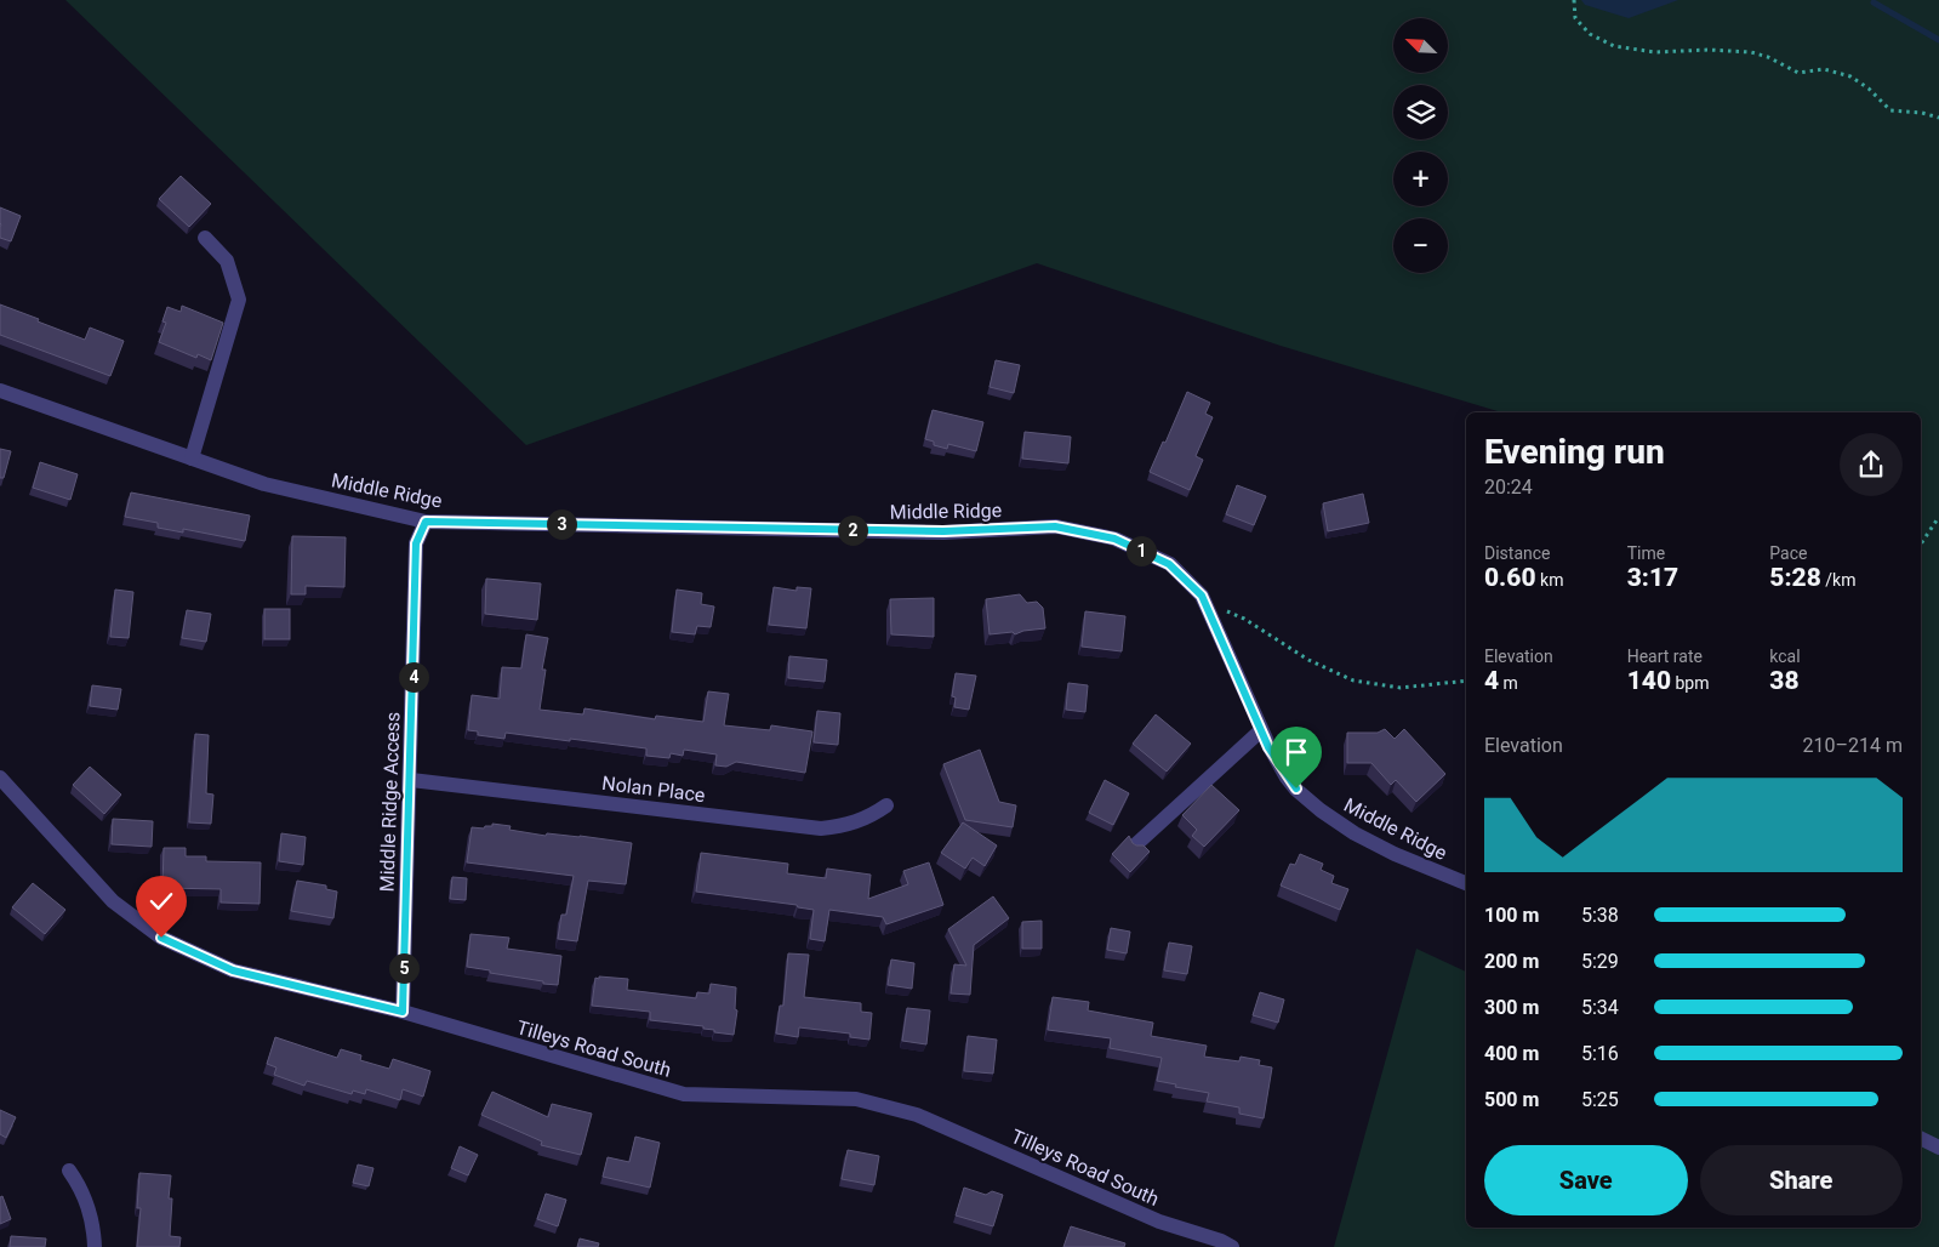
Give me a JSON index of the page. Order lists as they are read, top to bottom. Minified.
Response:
{"streets":{"street":["Middle Ridge","Nolan Place","Middle Ridge Access","Tilleys Road South"]},"crossings":[["Middle Ridge","Middle Ridge Access"],["Nolan Place","Middle Ridge Access"],["Middle Ridge Access","Tilleys Road South"]],"north":"top left","page":{"map_buttons":["+","−"],"heading":["Evening run","20:24"],"pins":["3","2","1","4","5"],"stats":[["Distance","0.60 km"],["Time","3:17"],["Pace","5:28 /km"],["Elevation","4 m"],["Heart rate","140 bpm"],["kcal","38"]],"chart":["Elevation","210–214 m"],"list":[{"name":"100 m","note":"5:38"},{"name":"200 m","note":"5:29"},{"name":"300 m","note":"5:34"},{"name":"400 m","note":"5:16"},{"name":"500 m","note":"5:25"}],"buttons":["Save","Share"]}}
